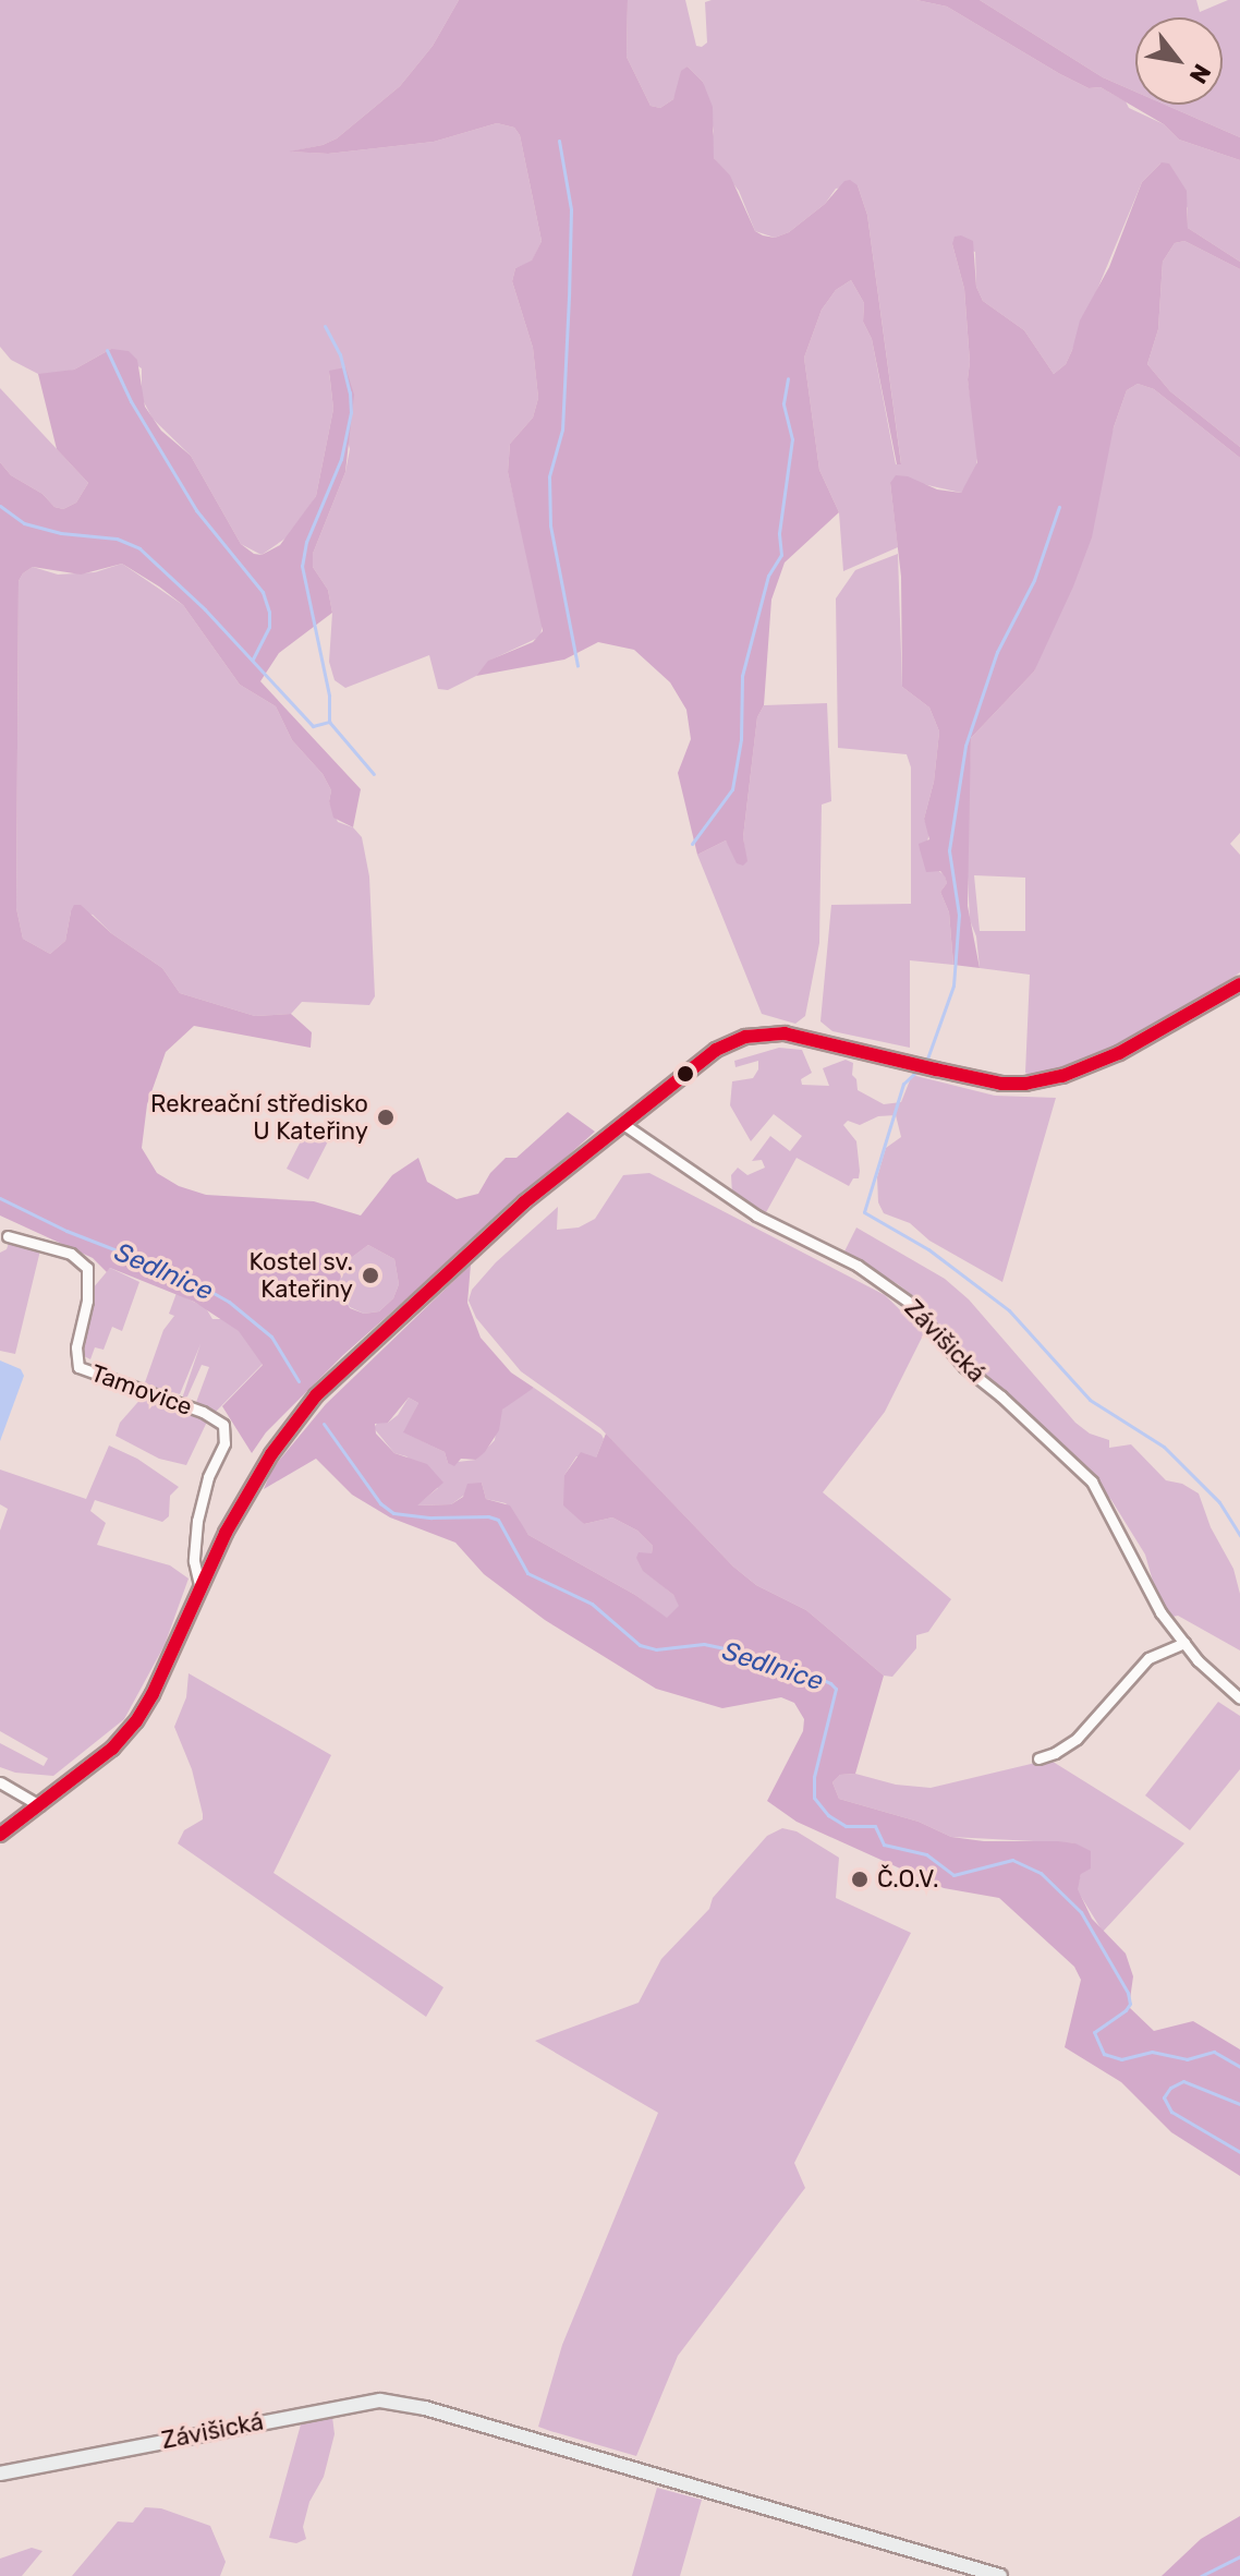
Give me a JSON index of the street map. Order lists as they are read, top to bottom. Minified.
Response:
{"streets":{"street":["Závišická","Tamovice"]},"water":["Sedlnice"],"places":["Rekreační středisko U Kateřiny","Kostel sv. Kateřiny","Č.O.V."],"north":"bottom right"}
